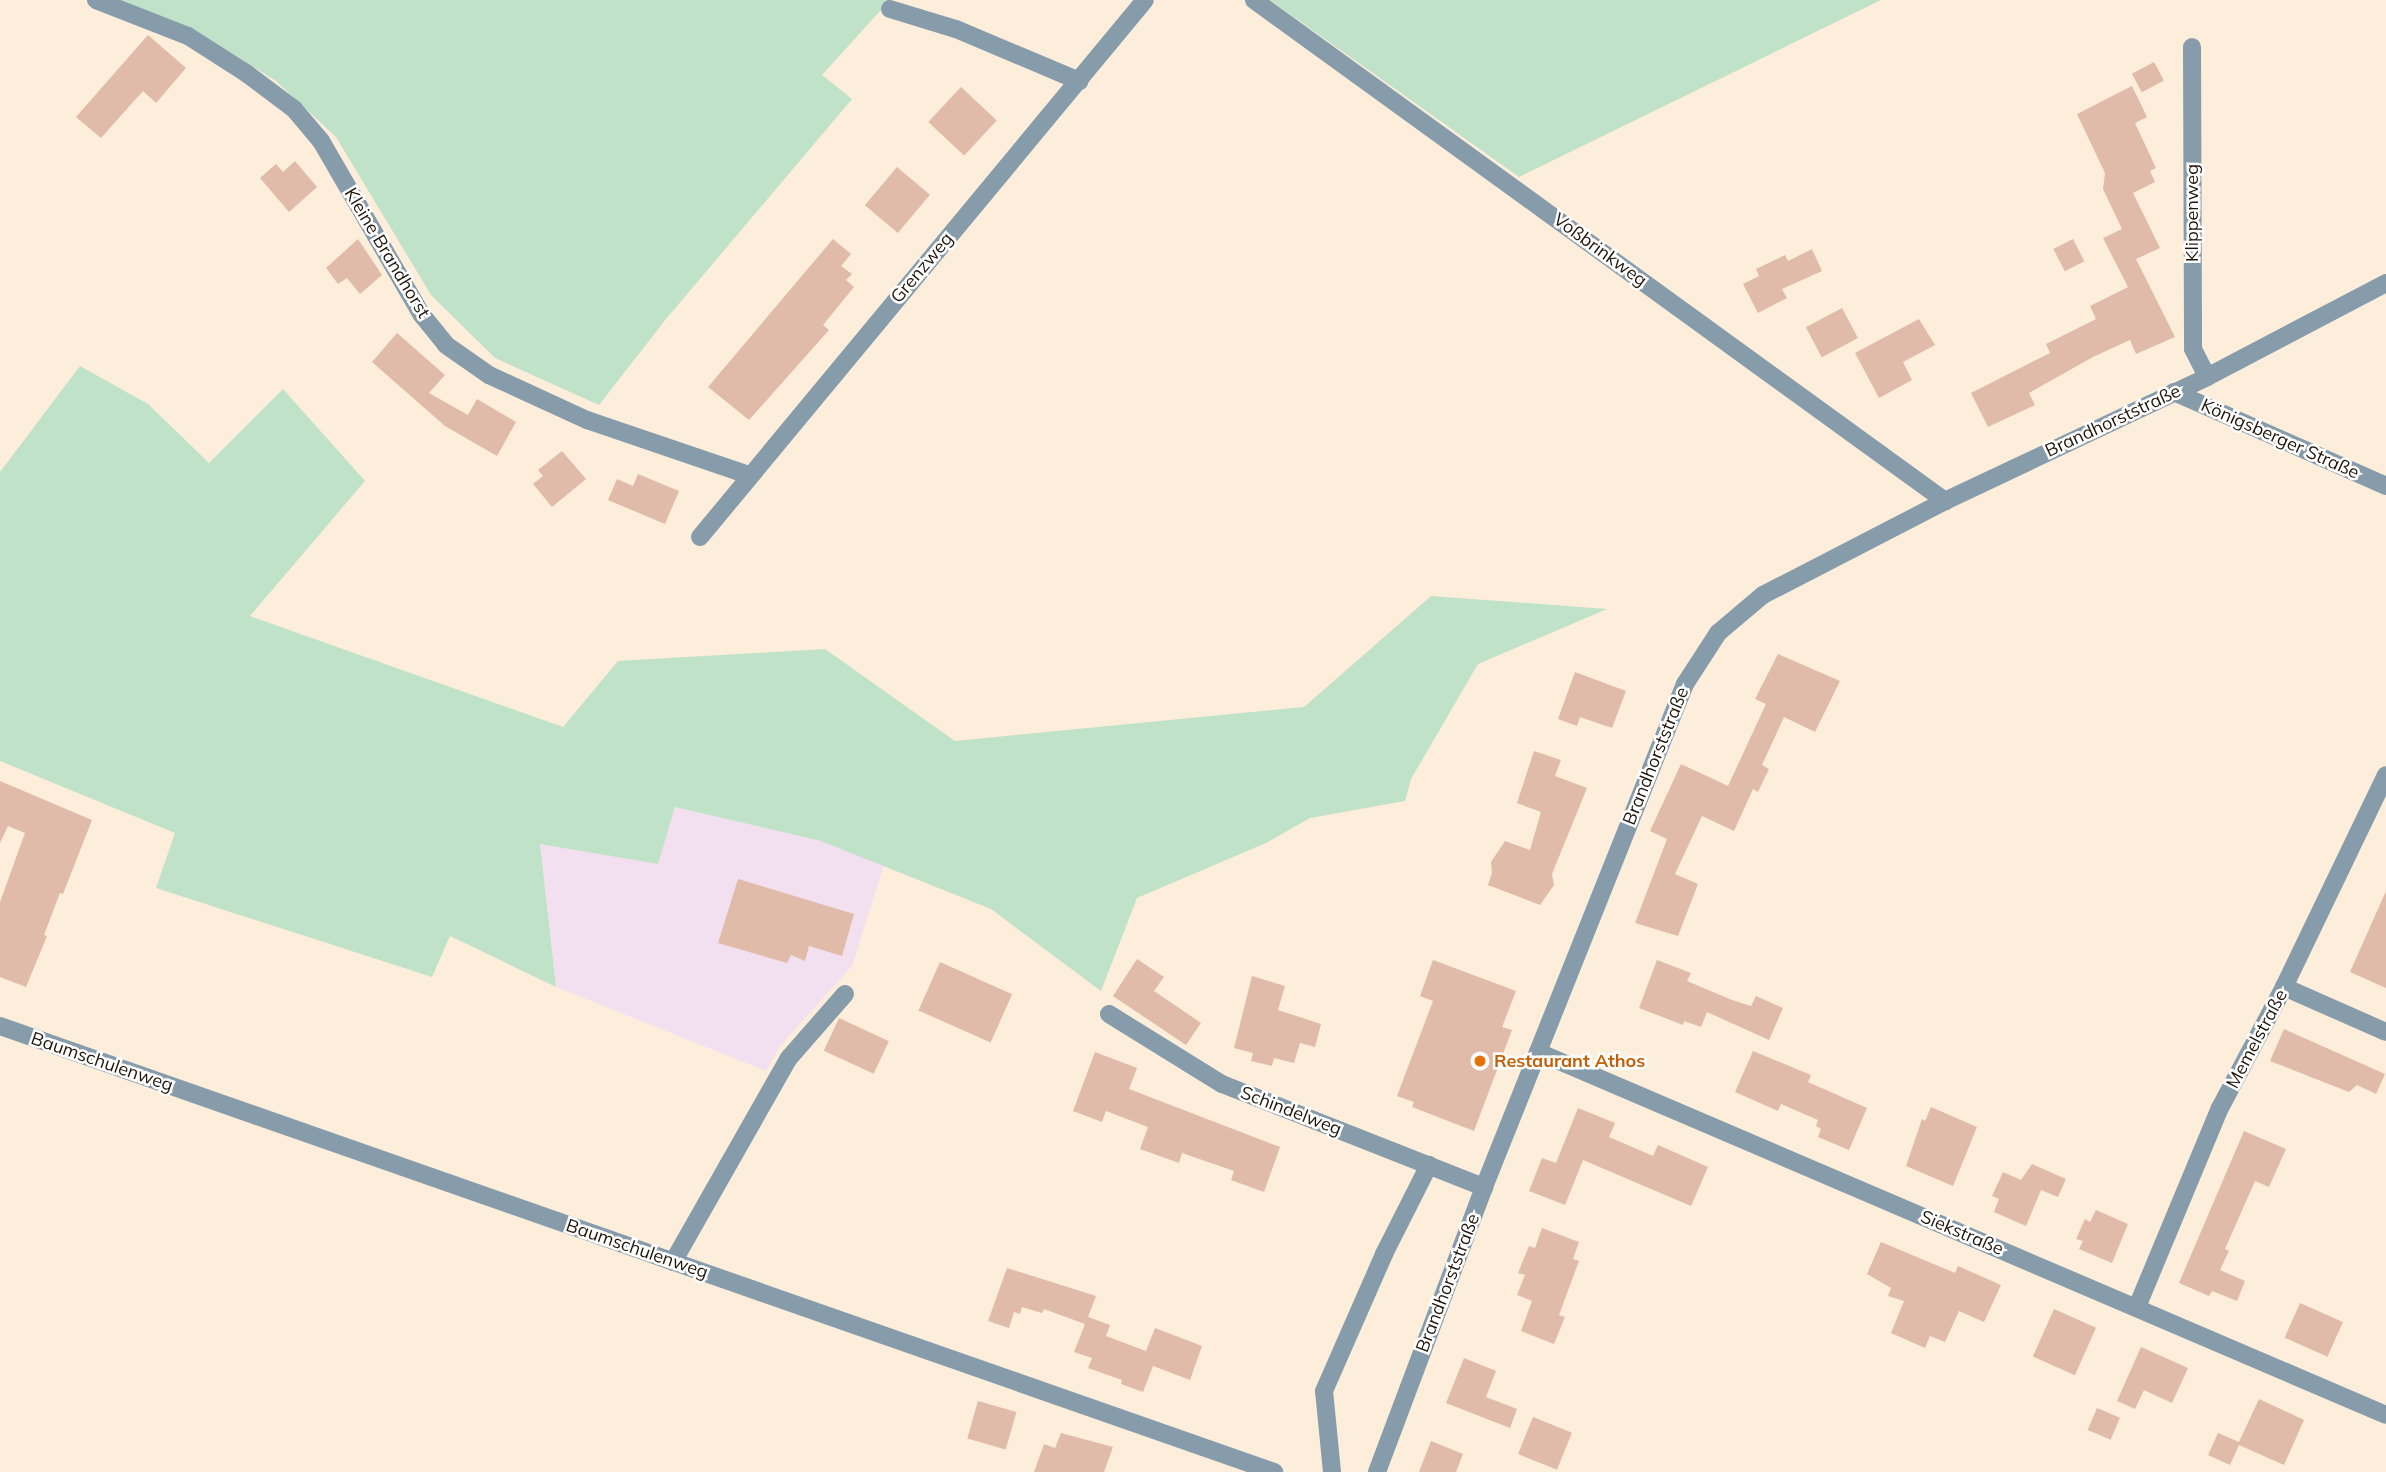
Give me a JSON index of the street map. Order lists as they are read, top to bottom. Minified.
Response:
{"streets":{"street":["Klippenweg","Voßbrinkweg","Kleine Brandhorst","Grenzweg","Brandhorststraße","Königsberger Straße","Memelstraße","Baumschulenweg","Schindelweg","Siekstraße"]},"crossings":[["Klippenweg","Brandhorststraße"],["Voßbrinkweg","Brandhorststraße"],["Kleine Brandhorst","Grenzweg"],["Brandhorststraße","Königsberger Straße"],["Brandhorststraße","Schindelweg"],["Brandhorststraße","Siekstraße"],["Memelstraße","Siekstraße"]],"places":["Restaurant Athos"]}
